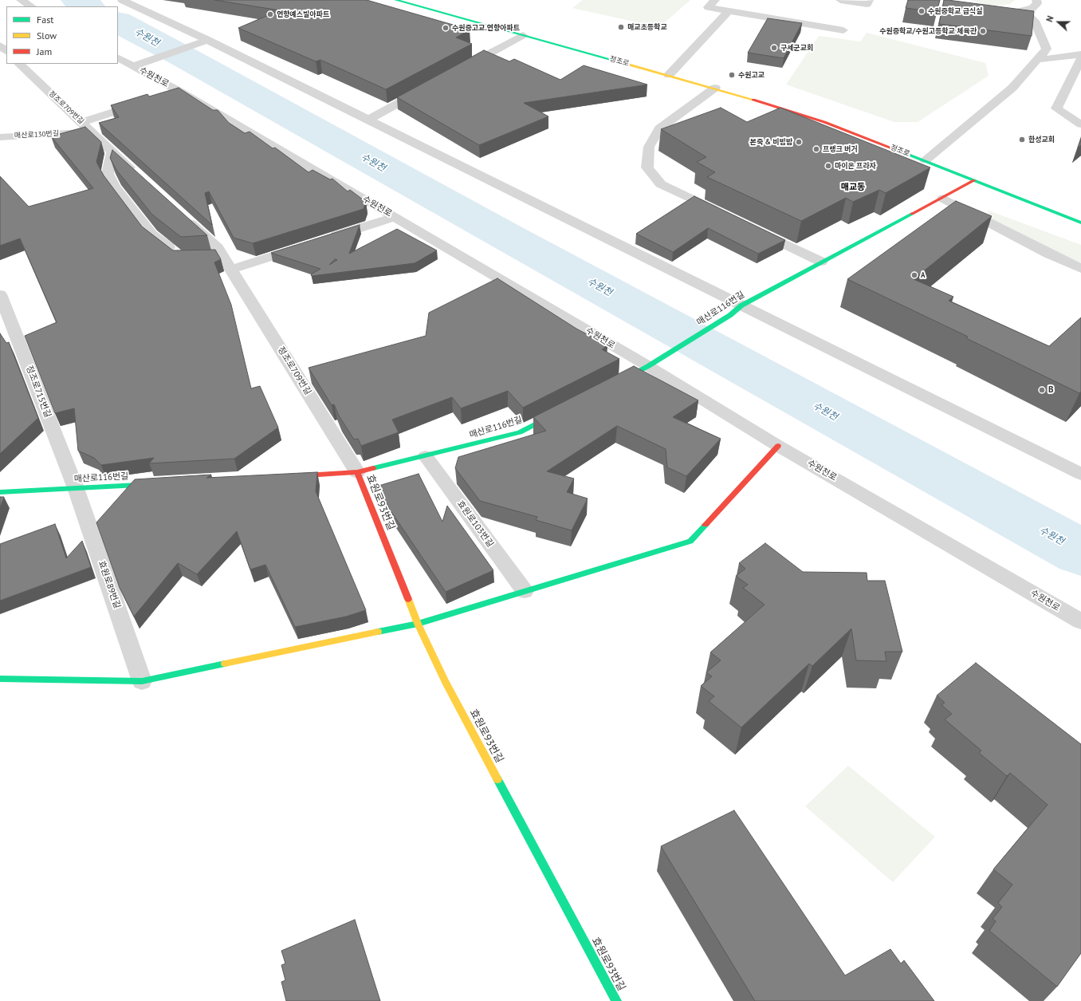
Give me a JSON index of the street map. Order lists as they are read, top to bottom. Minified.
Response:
{"streets":{"street":["정조로","수원천로","정조로709번길","매산로130번길","매산로116번길","정조로715번길","효원로93번길","효원로103번길","효원로89번길"]},"crossings":[["정조로","매산로116번길"],["수원천로","매산로116번길"],["정조로709번길","매산로130번길"],["정조로709번길","매산로116번길"],["정조로709번길","효원로93번길"],["매산로116번길","정조로715번길"],["매산로116번길","효원로93번길"],["매산로116번길","효원로103번길"],["매산로116번길","효원로89번길"],["정조로715번길","효원로89번길"]],"districts":["매교동"],"water":["수원천"],"places":["수원중학교 급식실","연향예스빌아파트","매교초등학교","수원중고교.연향아파트","수원중학교/수원고등학교 체육관","구세군교회","수원고교","한성교회","본죽 & 비빔밥","프랭크 버거","마이온 프라자","A","B"],"legend":["Fast","Slow","Jam"],"north":"left"}
